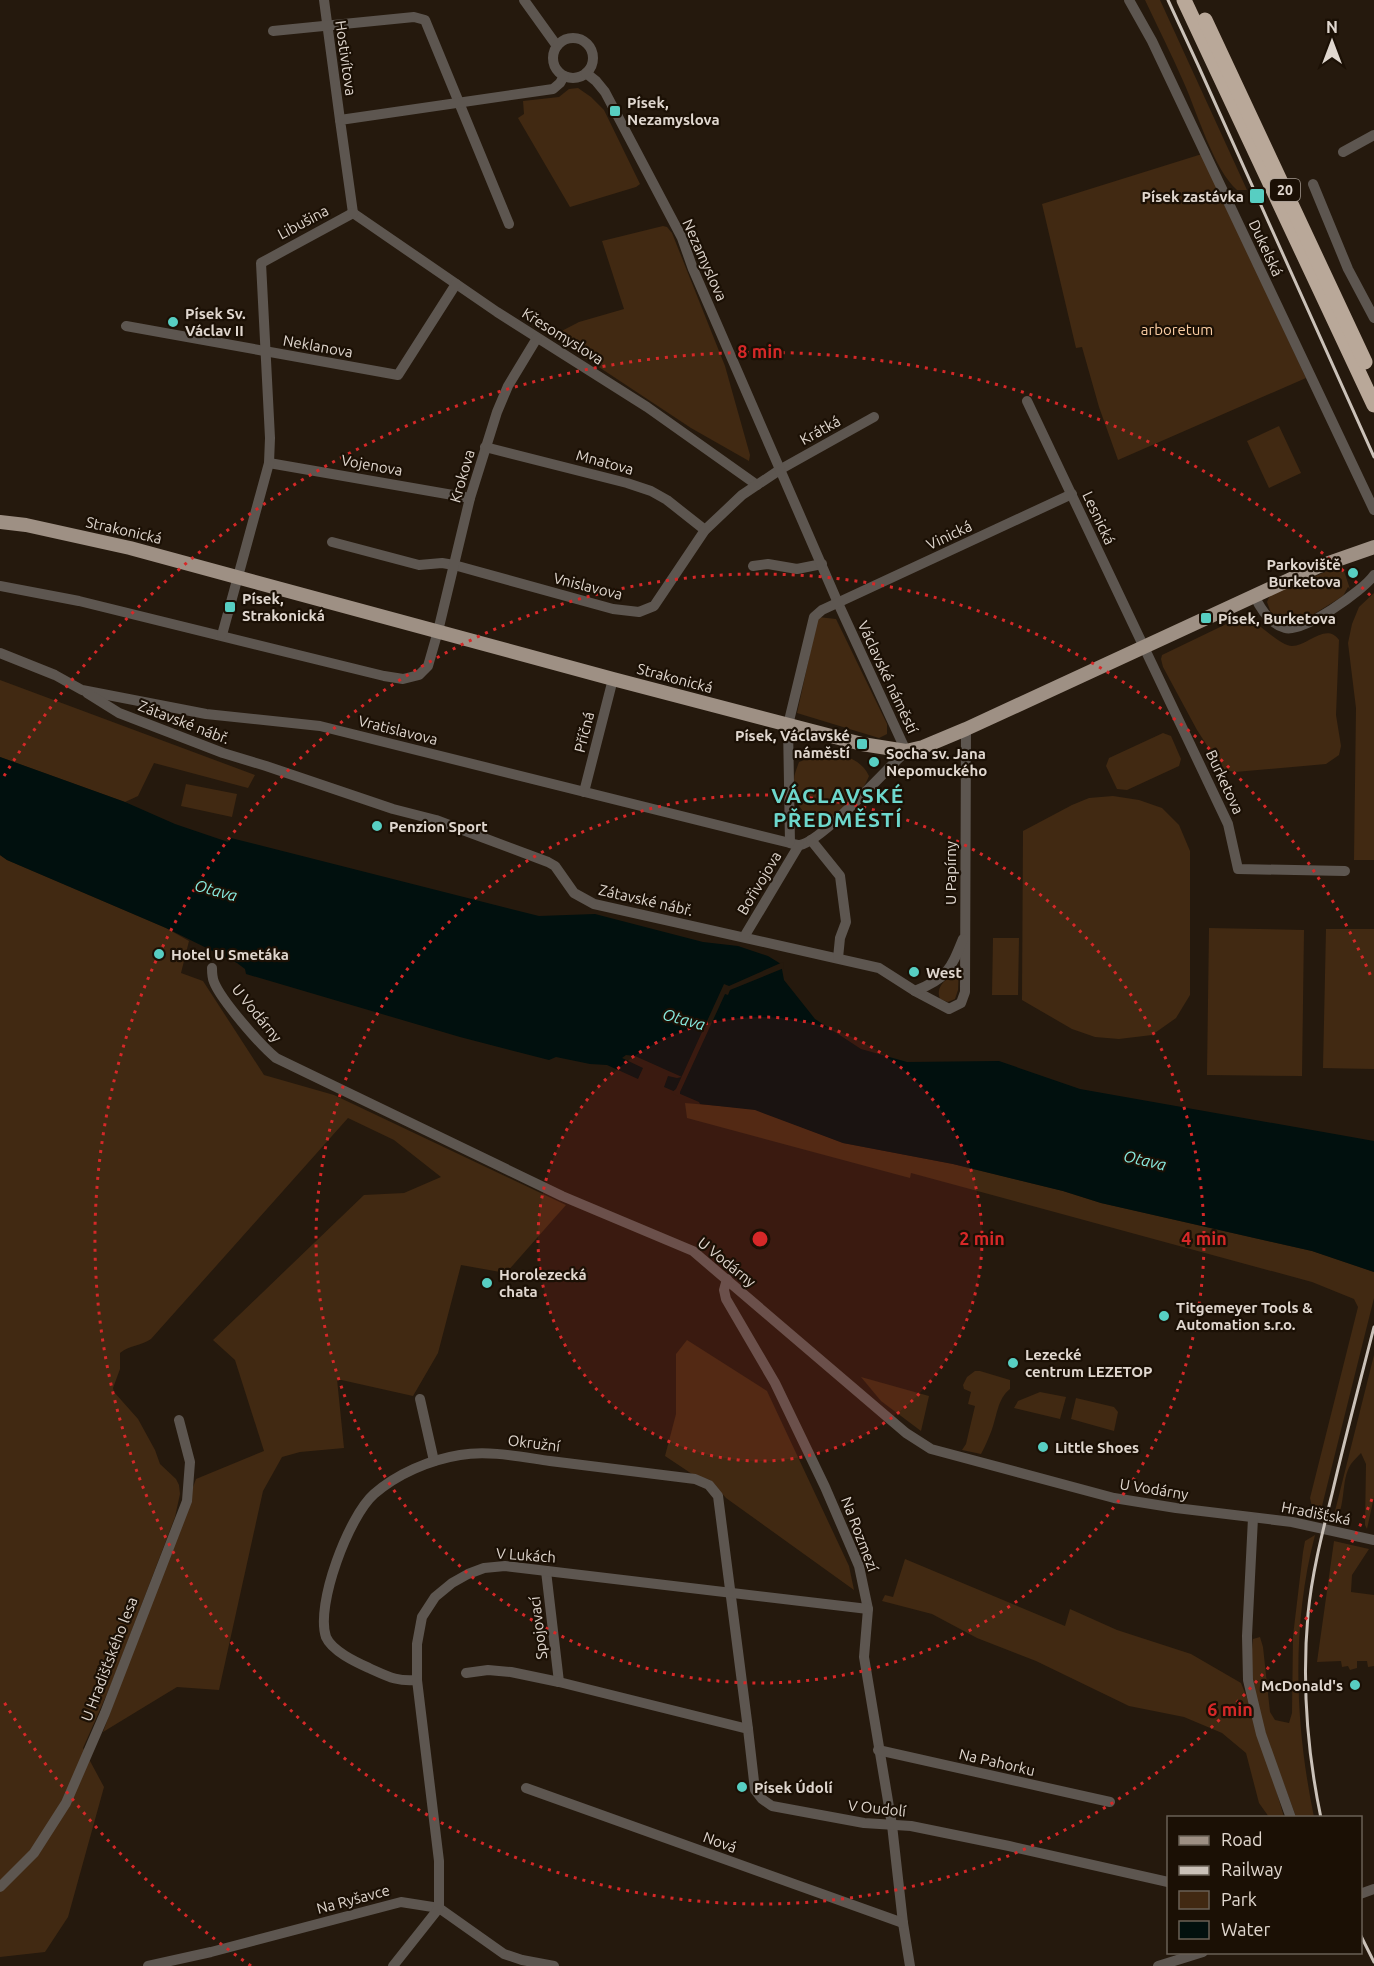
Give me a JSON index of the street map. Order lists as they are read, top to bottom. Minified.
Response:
{"streets":{"highway":["20"],"main road":["Strakonická"],"street":["Hostivítova","Libušina","Dukelská","Nezamyslova","Křesomyslova","Neklanova","Krátká","Mnatova","Vojenova","Krokova","Lesnická","Vinická","Vnislavova","Václavské náměstí","Zátavské nábř.","Vratislavova","Příčná","Burketova","U Papírny","Bořivojova","U Vodárny","Okružní","Hradišťská","Na Rozmezí","V Lukách","Spojovací","U Hradišťského lesa","Na Pahorku","V Oudolí","Nová","Na Ryšavce"]},"crossings":[["Hostivítova","Libušina"],["Libušina","Křesomyslova"],["Libušina","Neklanova"],["Libušina","Vojenova"],["Libušina","Strakonická"],["Nezamyslova","Krátká"],["Nezamyslova","Vnislavova"],["Nezamyslova","Václavské náměstí"],["Křesomyslova","Neklanova"],["Křesomyslova","Krokova"],["Křesomyslova","Vnislavova"],["Krátká","Vnislavova"],["Mnatova","Krokova"],["Mnatova","Vnislavova"],["Vojenova","Krokova"],["Krokova","Strakonická"],["Krokova","Vnislavova"],["Lesnická","Vinická"],["Lesnická","Burketova"],["Strakonická","Václavské náměstí"],["Strakonická","Příčná"],["Vinická","Václavské náměstí"],["Václavské náměstí","Vratislavova"],["Václavské náměstí","Bořivojova"],["Zátavské nábř.","Vratislavova"],["Zátavské nábř.","U Papírny"],["Zátavské nábř.","Bořivojova"],["Vratislavova","Příčná"],["Vratislavova","Bořivojova"],["U Vodárny","Hradišťská"],["U Vodárny","Na Rozmezí"],["Okružní","V Lukách"],["Okružní","V Oudolí"],["Na Rozmezí","V Lukách"],["Na Rozmezí","Na Pahorku"],["Na Rozmezí","V Oudolí"],["Na Rozmezí","Nová"],["V Lukách","Spojovací"],["V Lukách","Na Ryšavce"]],"districts":["VÁCLAVSKÉ PŘEDMĚSTÍ"],"water":["Otava"],"parks":["arboretum"],"places":{"transit":["Písek, Nezamyslova","Písek zastávka","Písek, Strakonická","Písek, Burketova","Písek, Václavské náměstí"],"other":["Písek Sv. Václav II","Parkoviště Burketova","Socha sv. Jana Nepomuckého","Penzion Sport","Hotel U Smetáka","West","Horolezecká chata","Titgemeyer Tools & Automation s.r.o.","Lezecké centrum LEZETOP","Little Shoes","McDonald's","Písek Údolí"]},"legend":["Road","Railway","Park","Water"],"north":"top","rings":["8 min","2 min","4 min","6 min"]}
